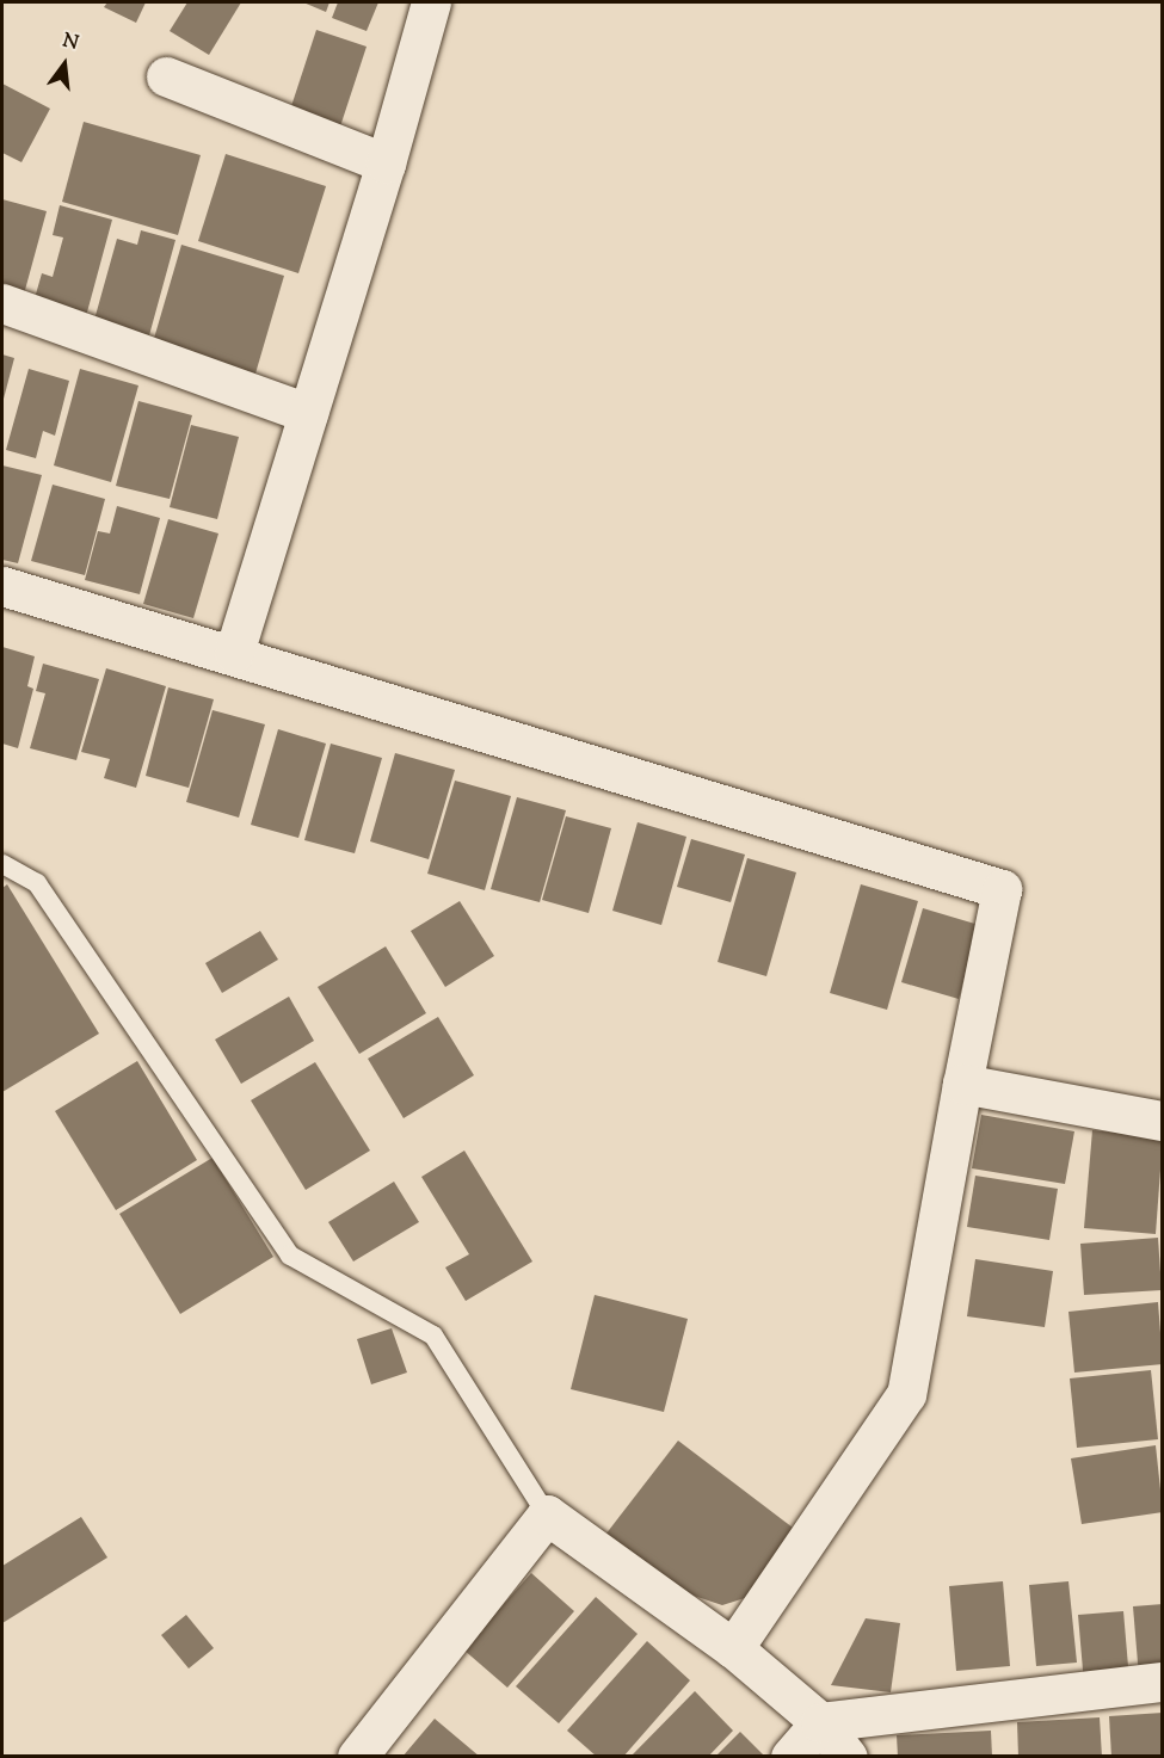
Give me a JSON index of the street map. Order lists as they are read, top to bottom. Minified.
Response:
{"north":"top"}
